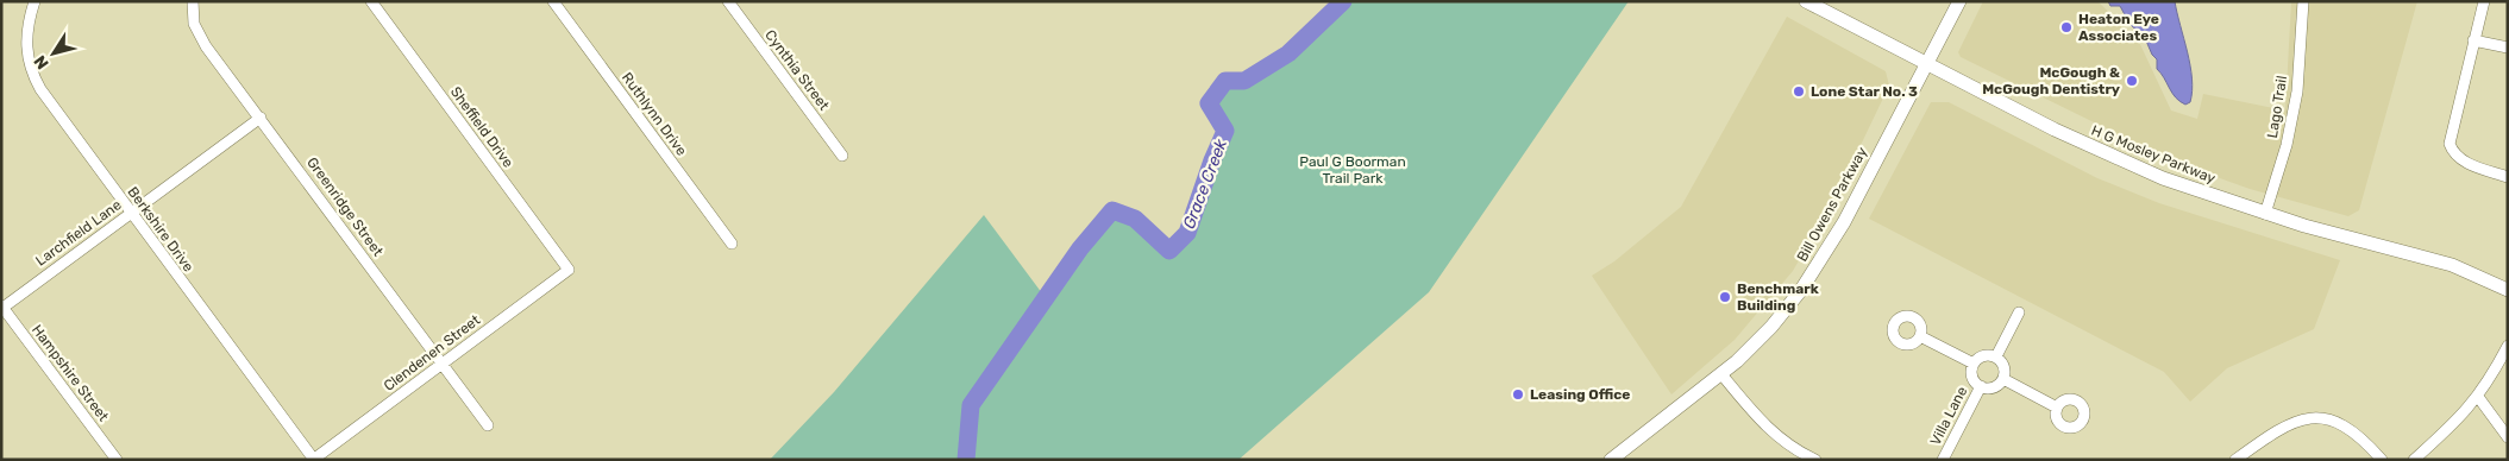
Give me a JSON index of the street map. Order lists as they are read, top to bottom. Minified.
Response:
{"streets":{"main road":["H G Mosley Parkway","Bill Owens Parkway"],"street":["Cynthia Street","Lago Trail","Ruthlynn Drive","Sheffield Drive","Greenridge Street","Berkshire Drive","Larchfield Lane","Clendenen Street","Hampshire Street","Villa Lane"]},"crossings":[["Lago Trail","H G Mosley Parkway"],["Sheffield Drive","Clendenen Street"],["H G Mosley Parkway","Bill Owens Parkway"],["Greenridge Street","Larchfield Lane"],["Greenridge Street","Clendenen Street"],["Berkshire Drive","Larchfield Lane"],["Berkshire Drive","Clendenen Street"],["Larchfield Lane","Hampshire Street"]],"water":["Grace Creek"],"parks":["Paul G Boorman Trail Park"],"places":["Heaton Eye Associates","McGough & McGough Dentistry","Lone Star No. 3","Benchmark Building","Leasing Office"],"north":"bottom left"}
